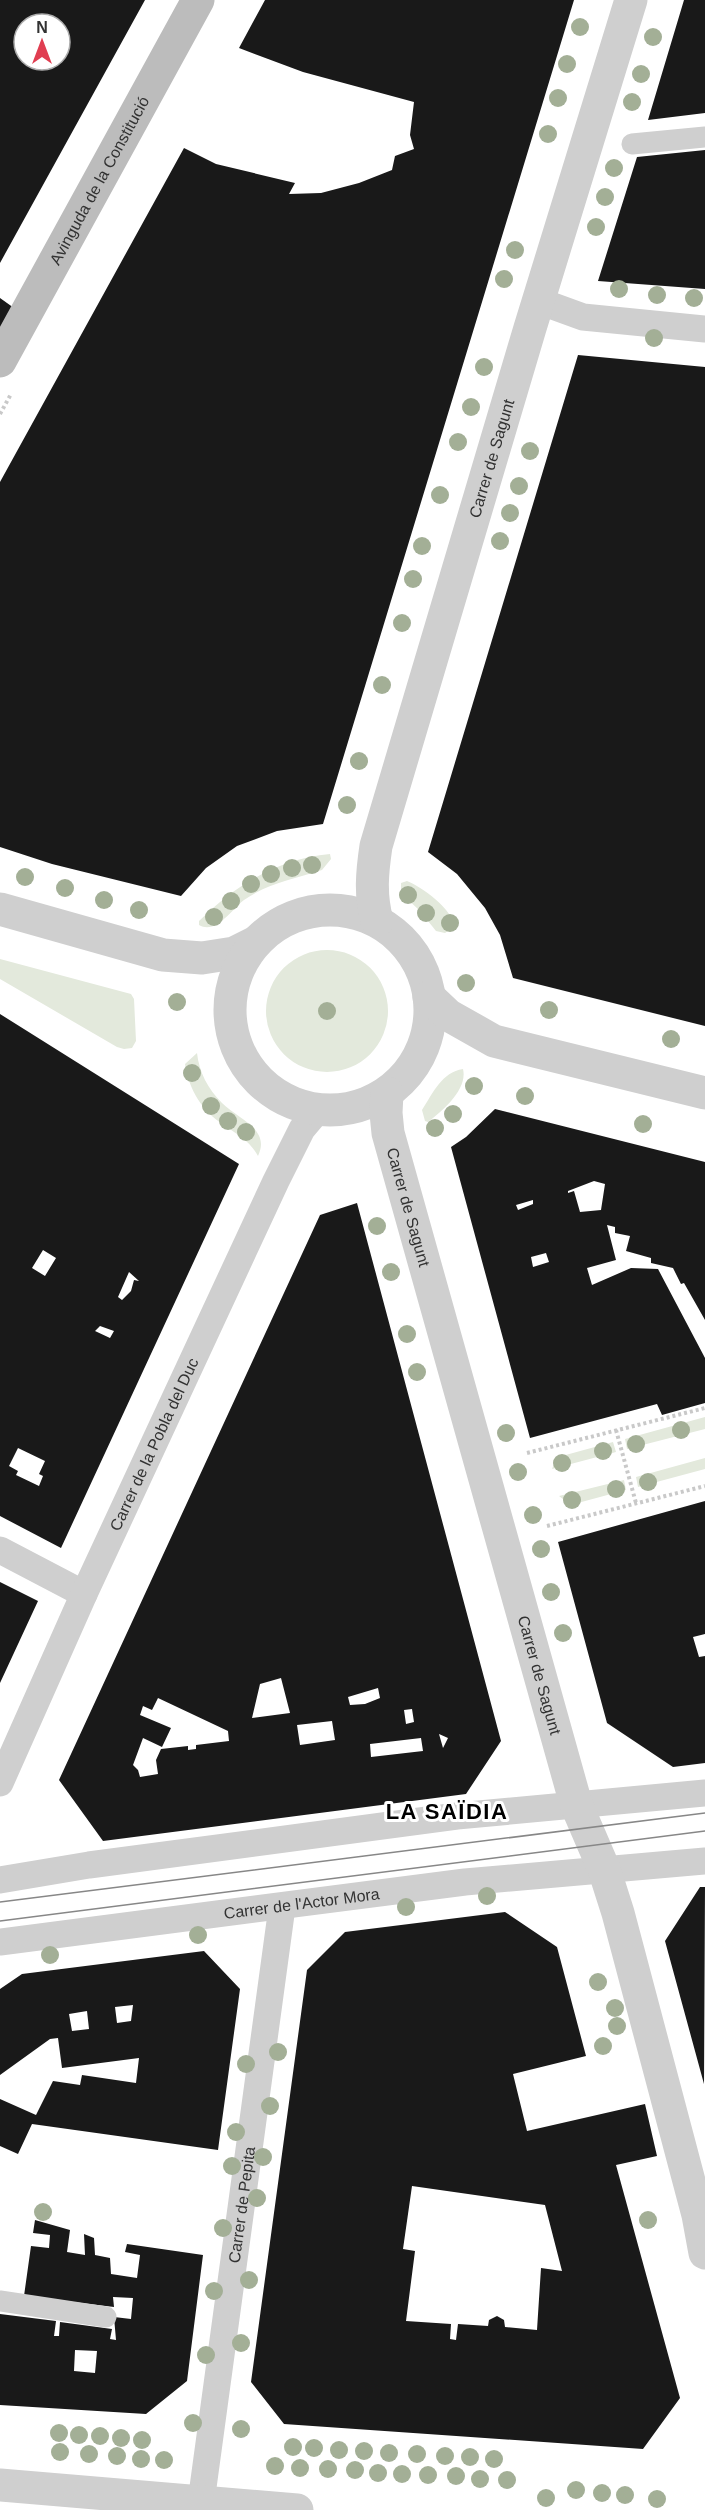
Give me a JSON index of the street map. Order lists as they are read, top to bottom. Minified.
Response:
{"streets":{"main road":["Avinguda de la Constitució"],"street":["Carrer de Sagunt","Carrer de la Pobla del Duc","Carrer de l'Actor Mora","Carrer de Pepita"]},"crossings":[["Carrer de Sagunt","Carrer de la Pobla del Duc"],["Carrer de Sagunt","Carrer de l'Actor Mora"],["Carrer de l'Actor Mora","Carrer de Pepita"]],"districts":["LA SAÏDIA"],"north":"top"}
